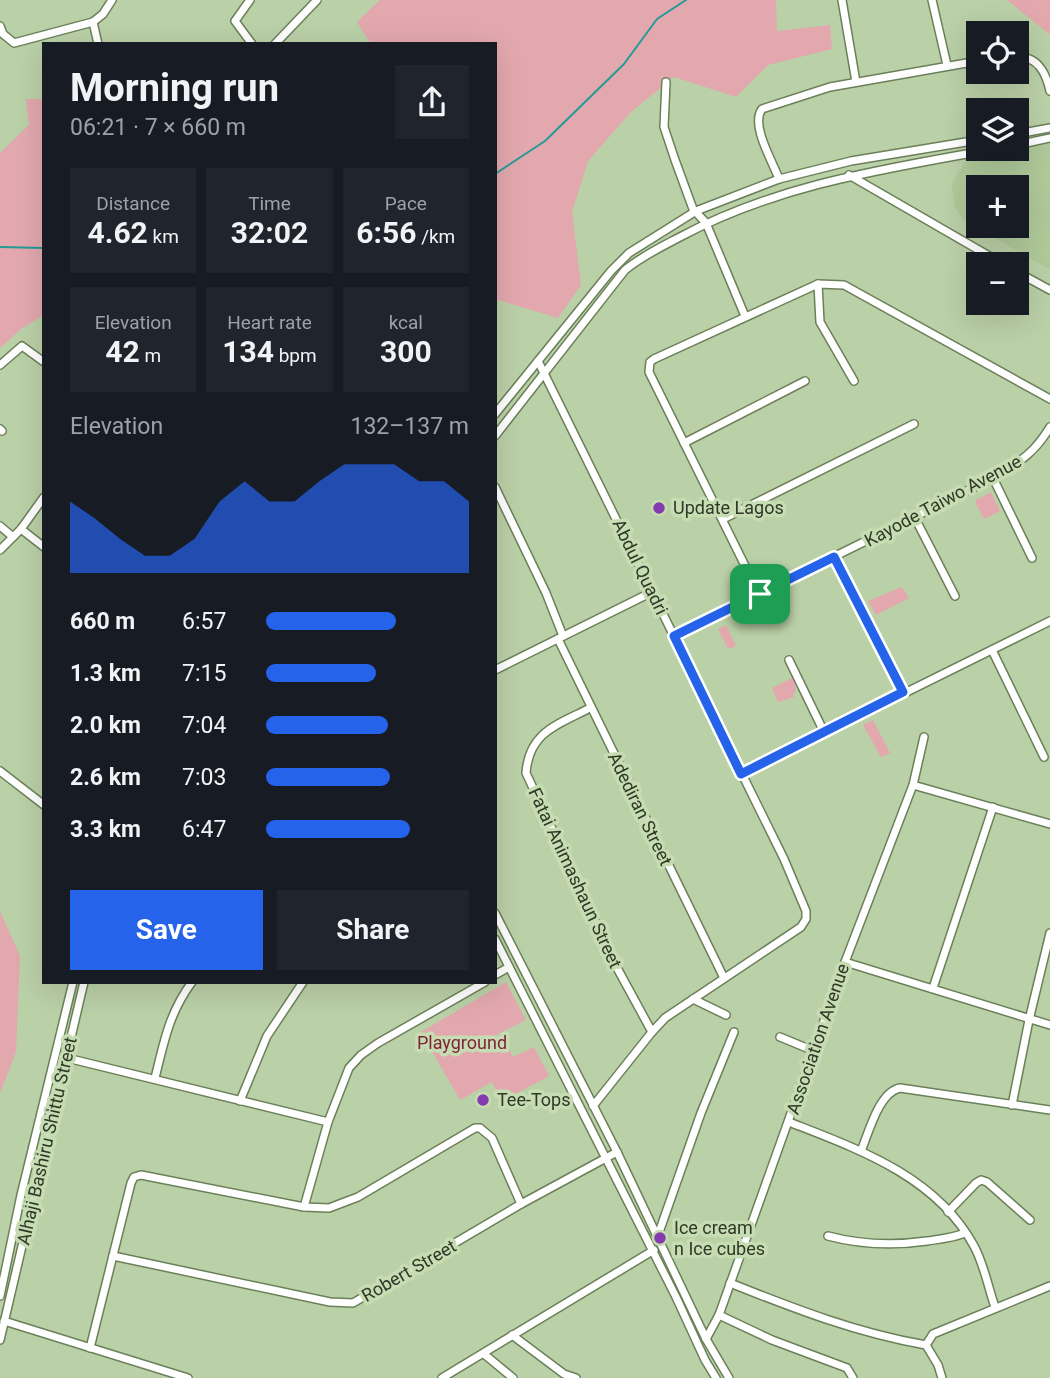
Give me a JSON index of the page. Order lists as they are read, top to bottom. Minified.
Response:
{"streets":{"street":["Kayode Taiwo Avenue","Abdul Quadri","Adediran Street","Fatai Animashaun Street","Association Avenue","Alhaji Bashiru Shittu Street","Robert Street"]},"crossings":[["Kayode Taiwo Avenue","Abdul Quadri"],["Abdul Quadri","Adediran Street"],["Adediran Street","Fatai Animashaun Street"]],"parks":["Playground"],"places":["Update Lagos","Tee-Tops","Ice cream n Ice cubes"],"page":{"map_buttons":["+","−"],"heading":["Morning run","06:21 · 7 × 660 m"],"stats":[["Distance","4.62 km"],["Time","32:02"],["Pace","6:56 /km"],["Elevation","42 m"],["Heart rate","134 bpm"],["kcal","300"]],"chart":["Elevation","132–137 m"],"list":[{"name":"660 m","note":"6:57"},{"name":"1.3 km","note":"7:15"},{"name":"2.0 km","note":"7:04"},{"name":"2.6 km","note":"7:03"},{"name":"3.3 km","note":"6:47"}],"buttons":["Save","Share"]}}
